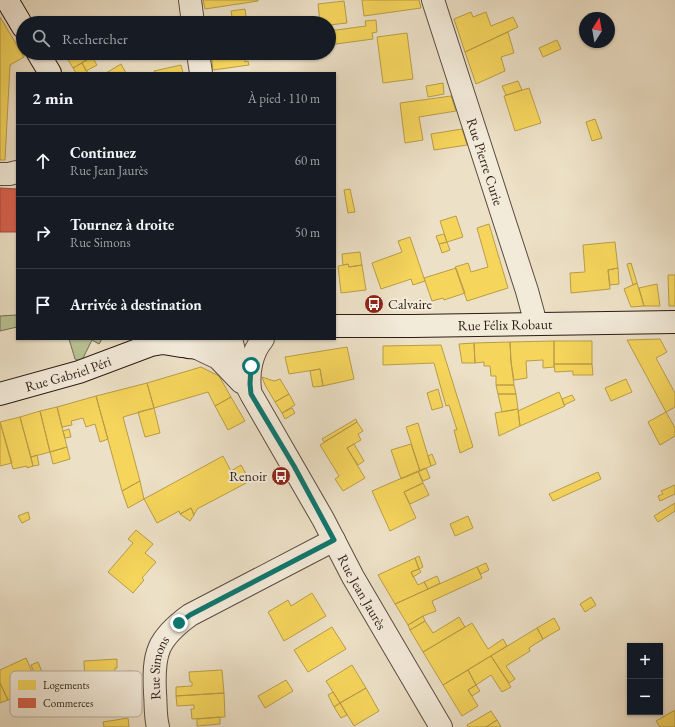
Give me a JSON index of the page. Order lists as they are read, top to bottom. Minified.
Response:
{"streets":{"street":["Rue Pierre Curie","Rue Félix Robaut","Rue Gabriel Péri","Rue Jean Jaurès","Rue Simons"]},"crossings":[["Rue Pierre Curie","Rue Félix Robaut"],["Rue Gabriel Péri","Rue Jean Jaurès"],["Rue Jean Jaurès","Rue Simons"]],"places":{"bus stop":["Calvaire","Renoir"]},"legend":["Logements","Commerces"],"north":"top","page":{"search":"Rechercher","heading":["2 min","À pied · 110 m"],"list":[["Continuez","Rue Jean Jaurès","60 m"],["Tournez à droite","Rue Simons","50 m"],"Arrivée à destination"],"map_buttons":["+","−"]}}
